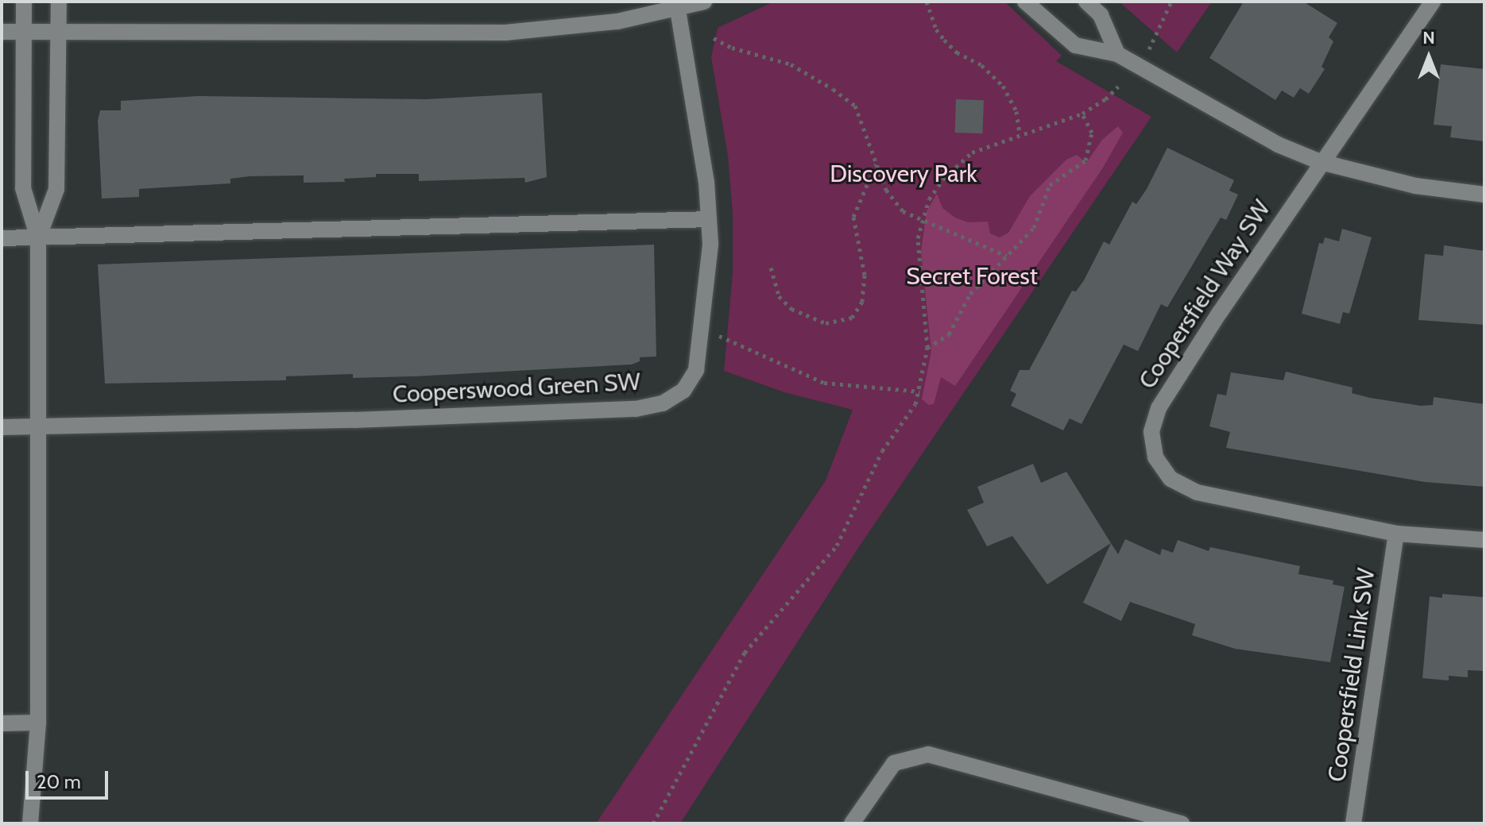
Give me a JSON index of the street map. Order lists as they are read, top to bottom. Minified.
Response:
{"streets":{"street":["Coopersfield Way SW","Cooperswood Green SW","Coopersfield Link SW"]},"crossings":[["Coopersfield Way SW","Coopersfield Link SW"]],"parks":["Discovery Park","Secret Forest"],"scale_bar":"20 m","north":"top"}
